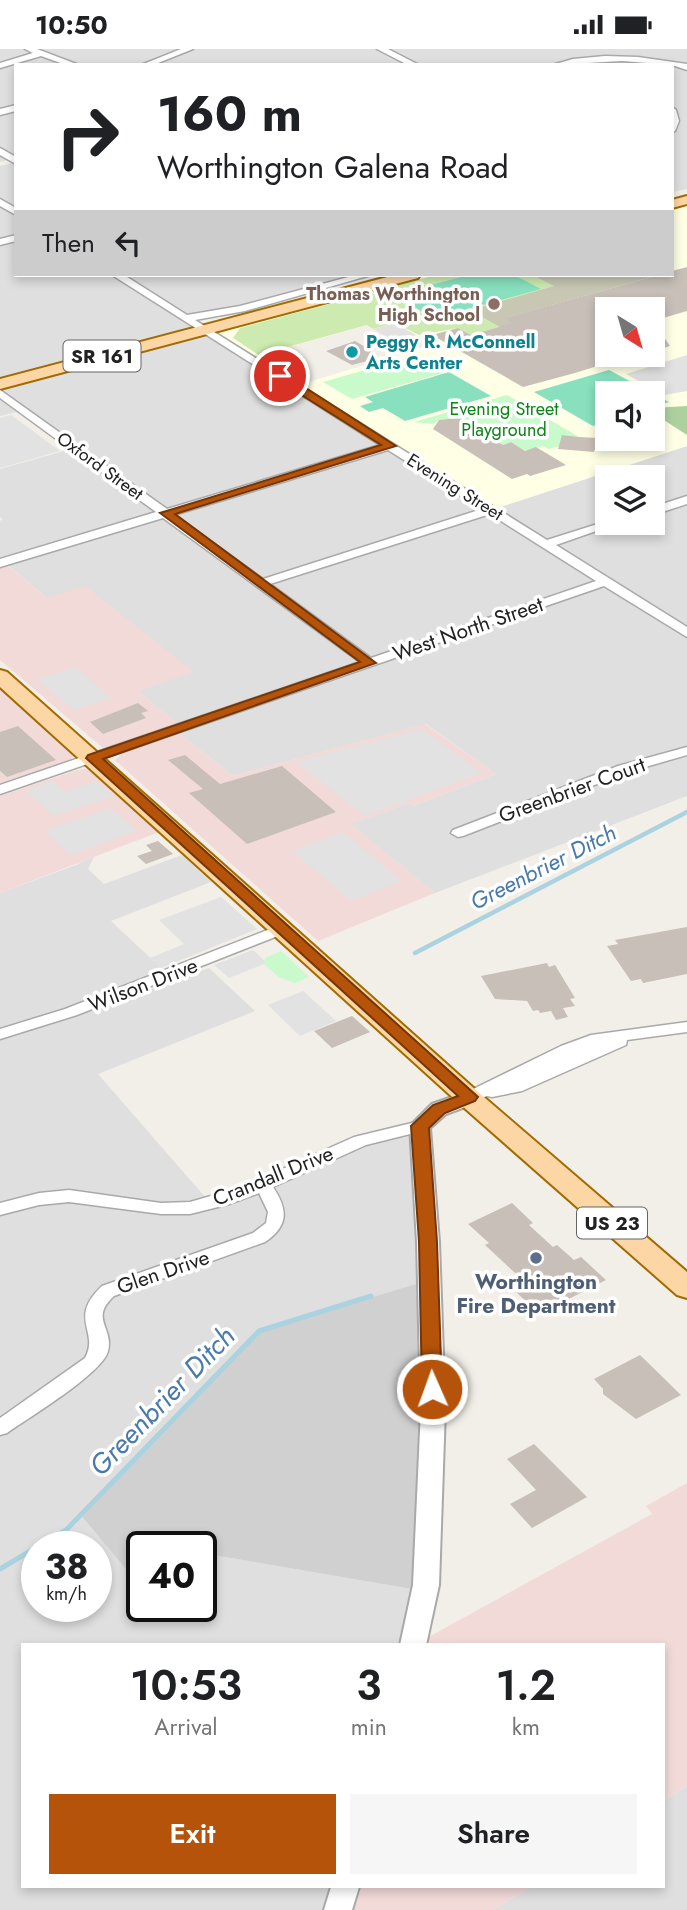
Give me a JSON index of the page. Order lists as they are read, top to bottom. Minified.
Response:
{"streets":{"main road":["SR 161","US 23"],"street":["Oxford Street","Evening Street","West North Street","Greenbrier Court","Wilson Drive","Crandall Drive","Glen Drive"]},"crossings":[["SR 161","Evening Street"],["Oxford Street","West North Street"],["Evening Street","West North Street"],["West North Street","US 23"],["Wilson Drive","US 23"],["Crandall Drive","Glen Drive"]],"water":["Greenbrier Ditch"],"parks":["Evening Street Playground"],"places":["Thomas Worthington High School","Peggy R. McConnell Arts Center","Worthington Fire Department"],"north":"bottom right","page":{"status":"10:50","turn":["160 m","Worthington Galena Road"],"then":"Then","speed":"38 km/h","limit":"40","eta":["10:53","Arrival","3","min","1.2","km"],"buttons":["Exit","Share"]}}
